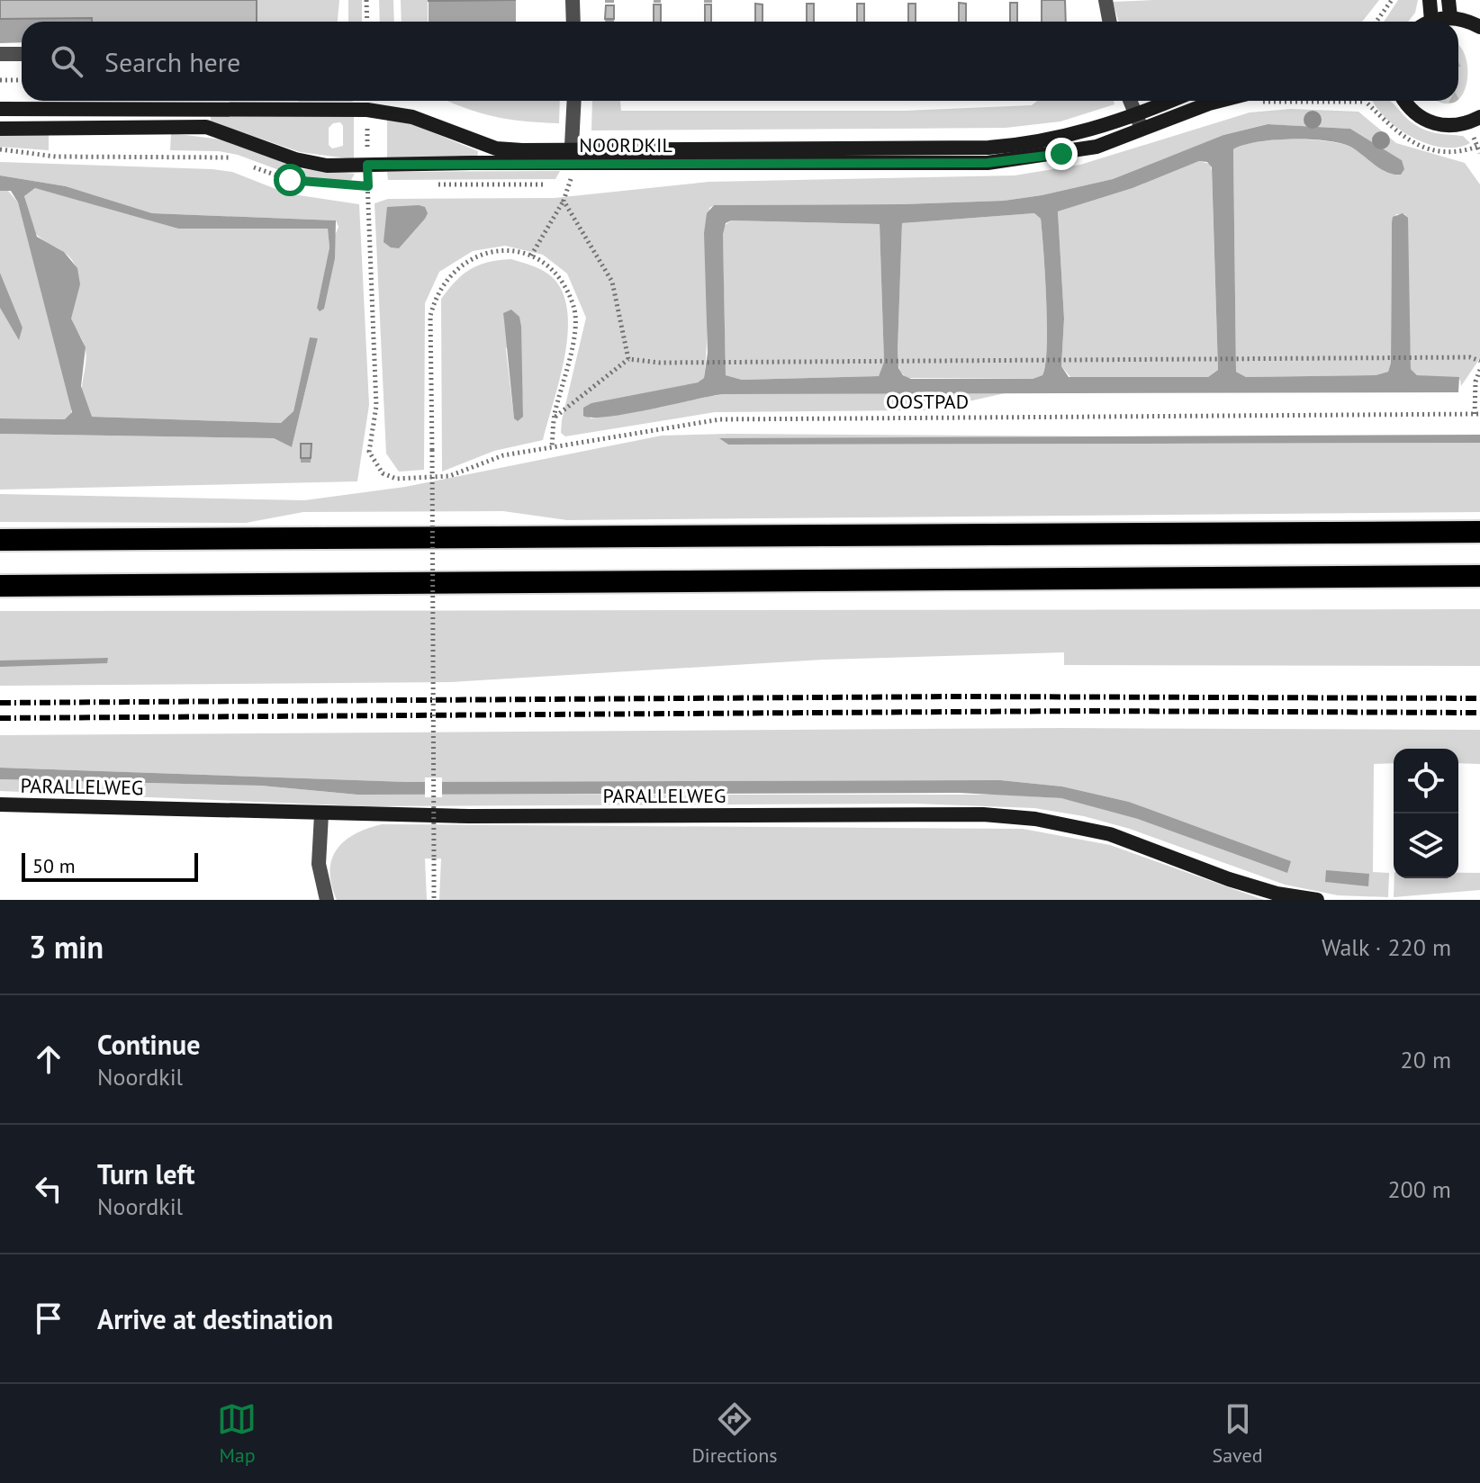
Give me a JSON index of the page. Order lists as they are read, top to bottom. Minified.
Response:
{"streets":{"street":["NOORDKIL","PARALLELWEG"],"path":["OOSTPAD"]},"scale_bar":"50 m","page":{"search":"Search here","scale":"50 m","heading":["3 min","Walk · 220 m"],"list":[["Continue","Noordkil","20 m"],["Turn left","Noordkil","200 m"],"Arrive at destination"],"nav":["Map","Directions","Saved"]}}
